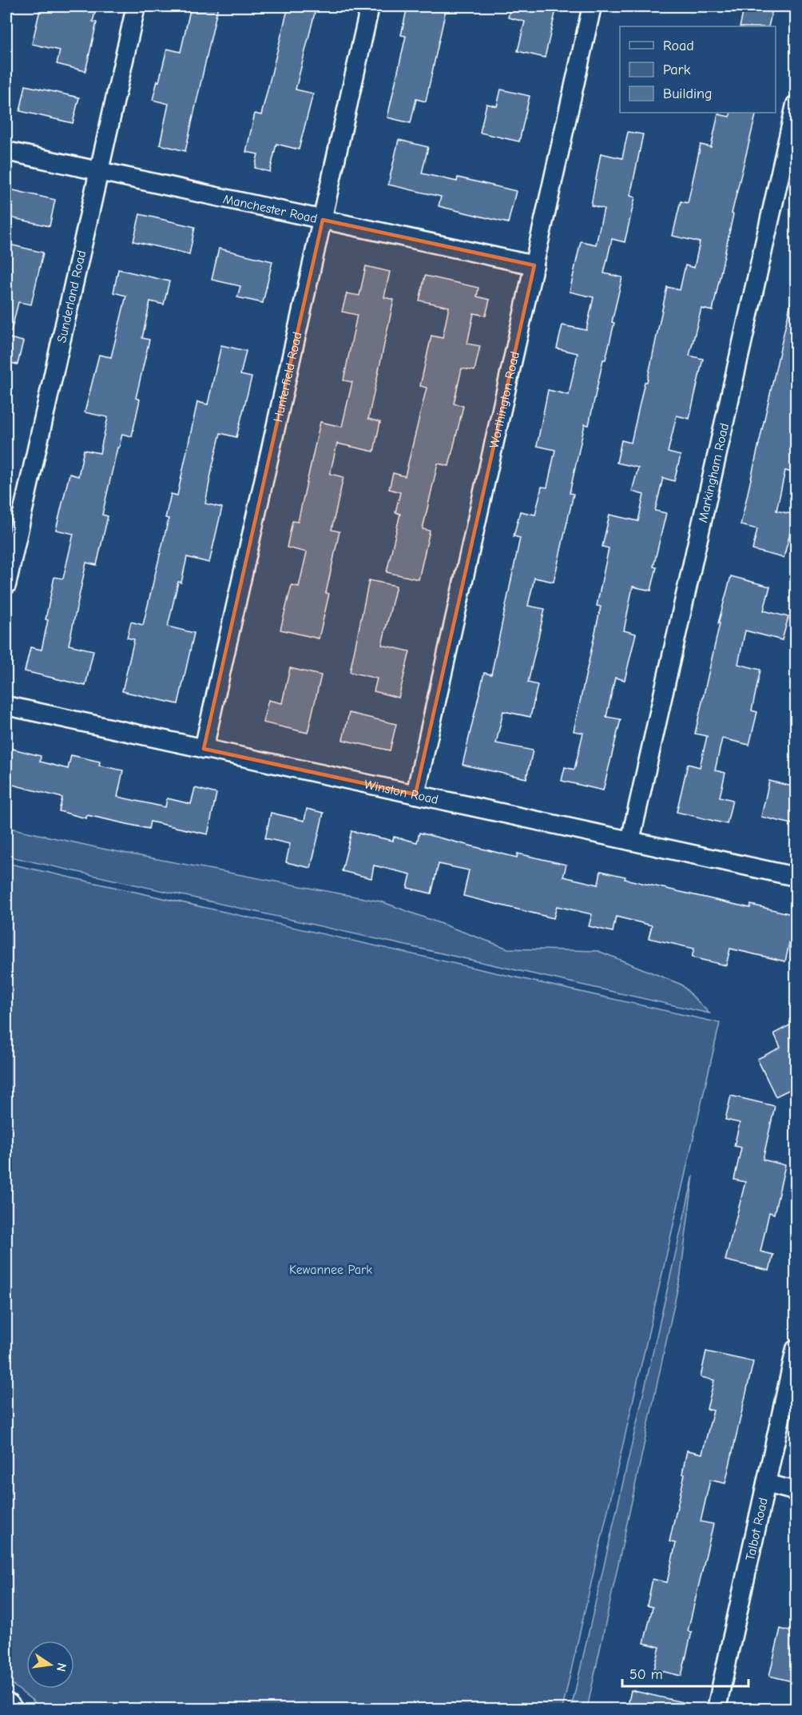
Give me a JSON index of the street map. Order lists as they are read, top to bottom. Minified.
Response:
{"streets":{"street":["Manchester Road","Sunderland Road","Hunterfield Road","Worthington Road","Markingham Road","Winston Road","Talbot Road"]},"crossings":[["Manchester Road","Sunderland Road"],["Manchester Road","Hunterfield Road"],["Manchester Road","Worthington Road"],["Hunterfield Road","Winston Road"],["Worthington Road","Winston Road"],["Markingham Road","Winston Road"]],"parks":["Kewannee Park"],"legend":["Road","Park","Building"],"scale_bar":"50 m","north":"right"}
